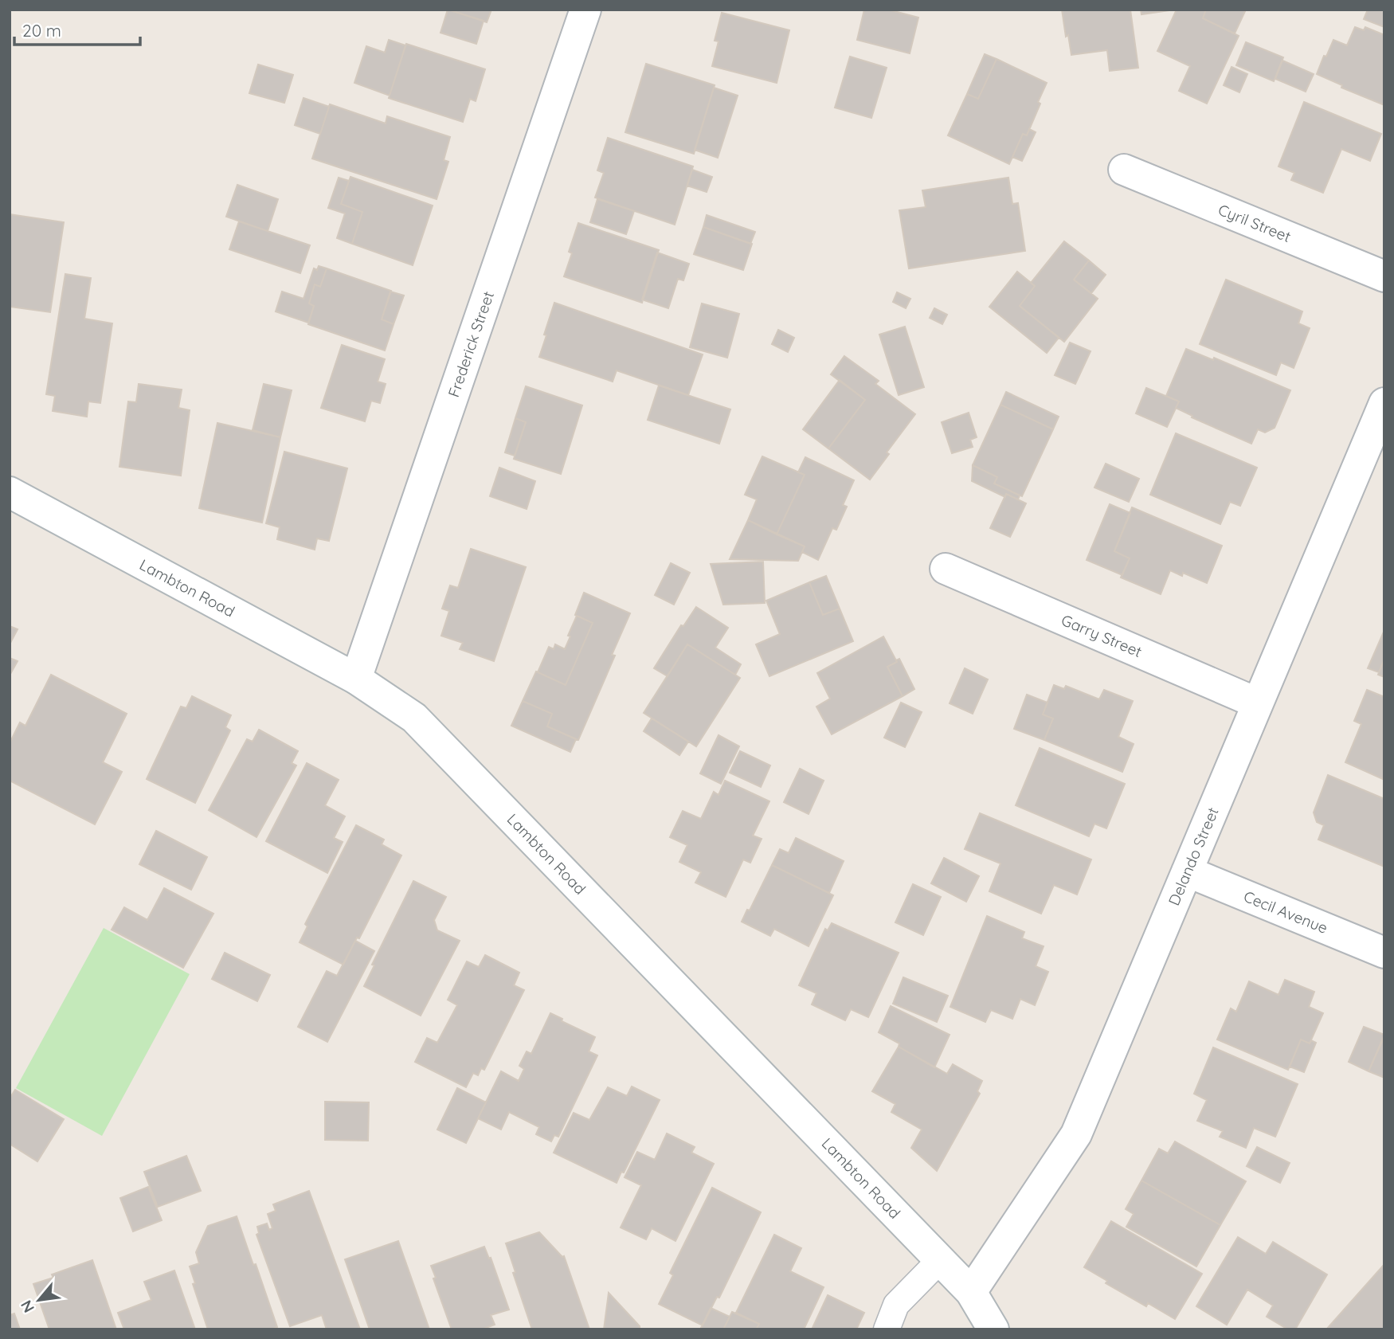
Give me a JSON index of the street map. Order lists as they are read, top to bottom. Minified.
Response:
{"streets":{"street":["Cyril Street","Frederick Street","Lambton Road","Garry Street","Delando Street","Cecil Avenue"]},"crossings":[["Frederick Street","Lambton Road"],["Lambton Road","Delando Street"],["Garry Street","Delando Street"],["Delando Street","Cecil Avenue"]],"scale_bar":"20 m","north":"bottom left"}
